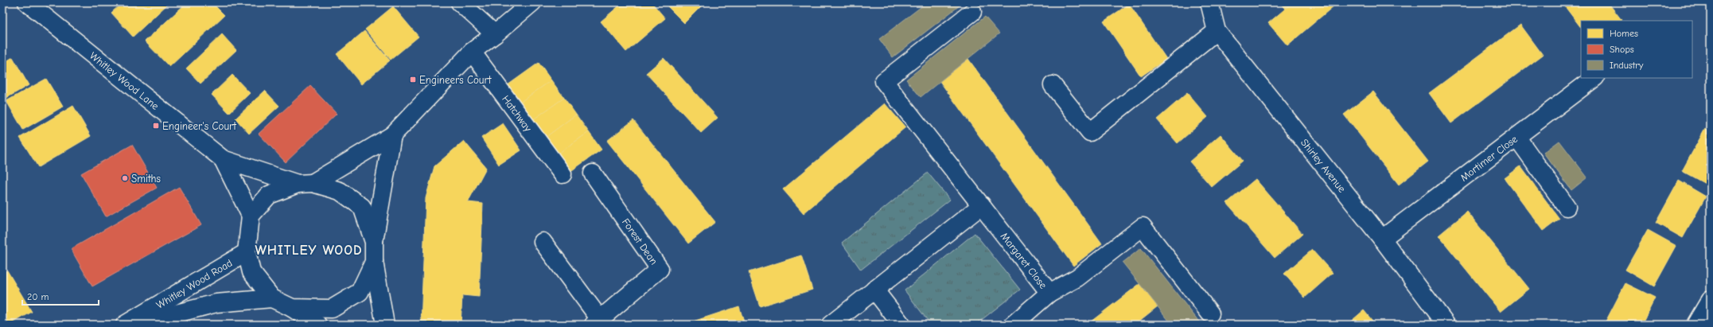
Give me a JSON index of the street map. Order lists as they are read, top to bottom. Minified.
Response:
{"streets":{"street":["Whitley Wood Lane","Hatchway","Mortimer Close","Shirley Avenue","Forest Dean","Margaret Close","Whitley Wood Road"]},"crossings":[["Mortimer Close","Shirley Avenue"]],"districts":["WHITLEY WOOD"],"places":{"transit":["Engineers Court","Engineer's Court"],"other":["Smiths"]},"legend":["Homes","Shops","Industry"],"scale_bar":"20 m"}
